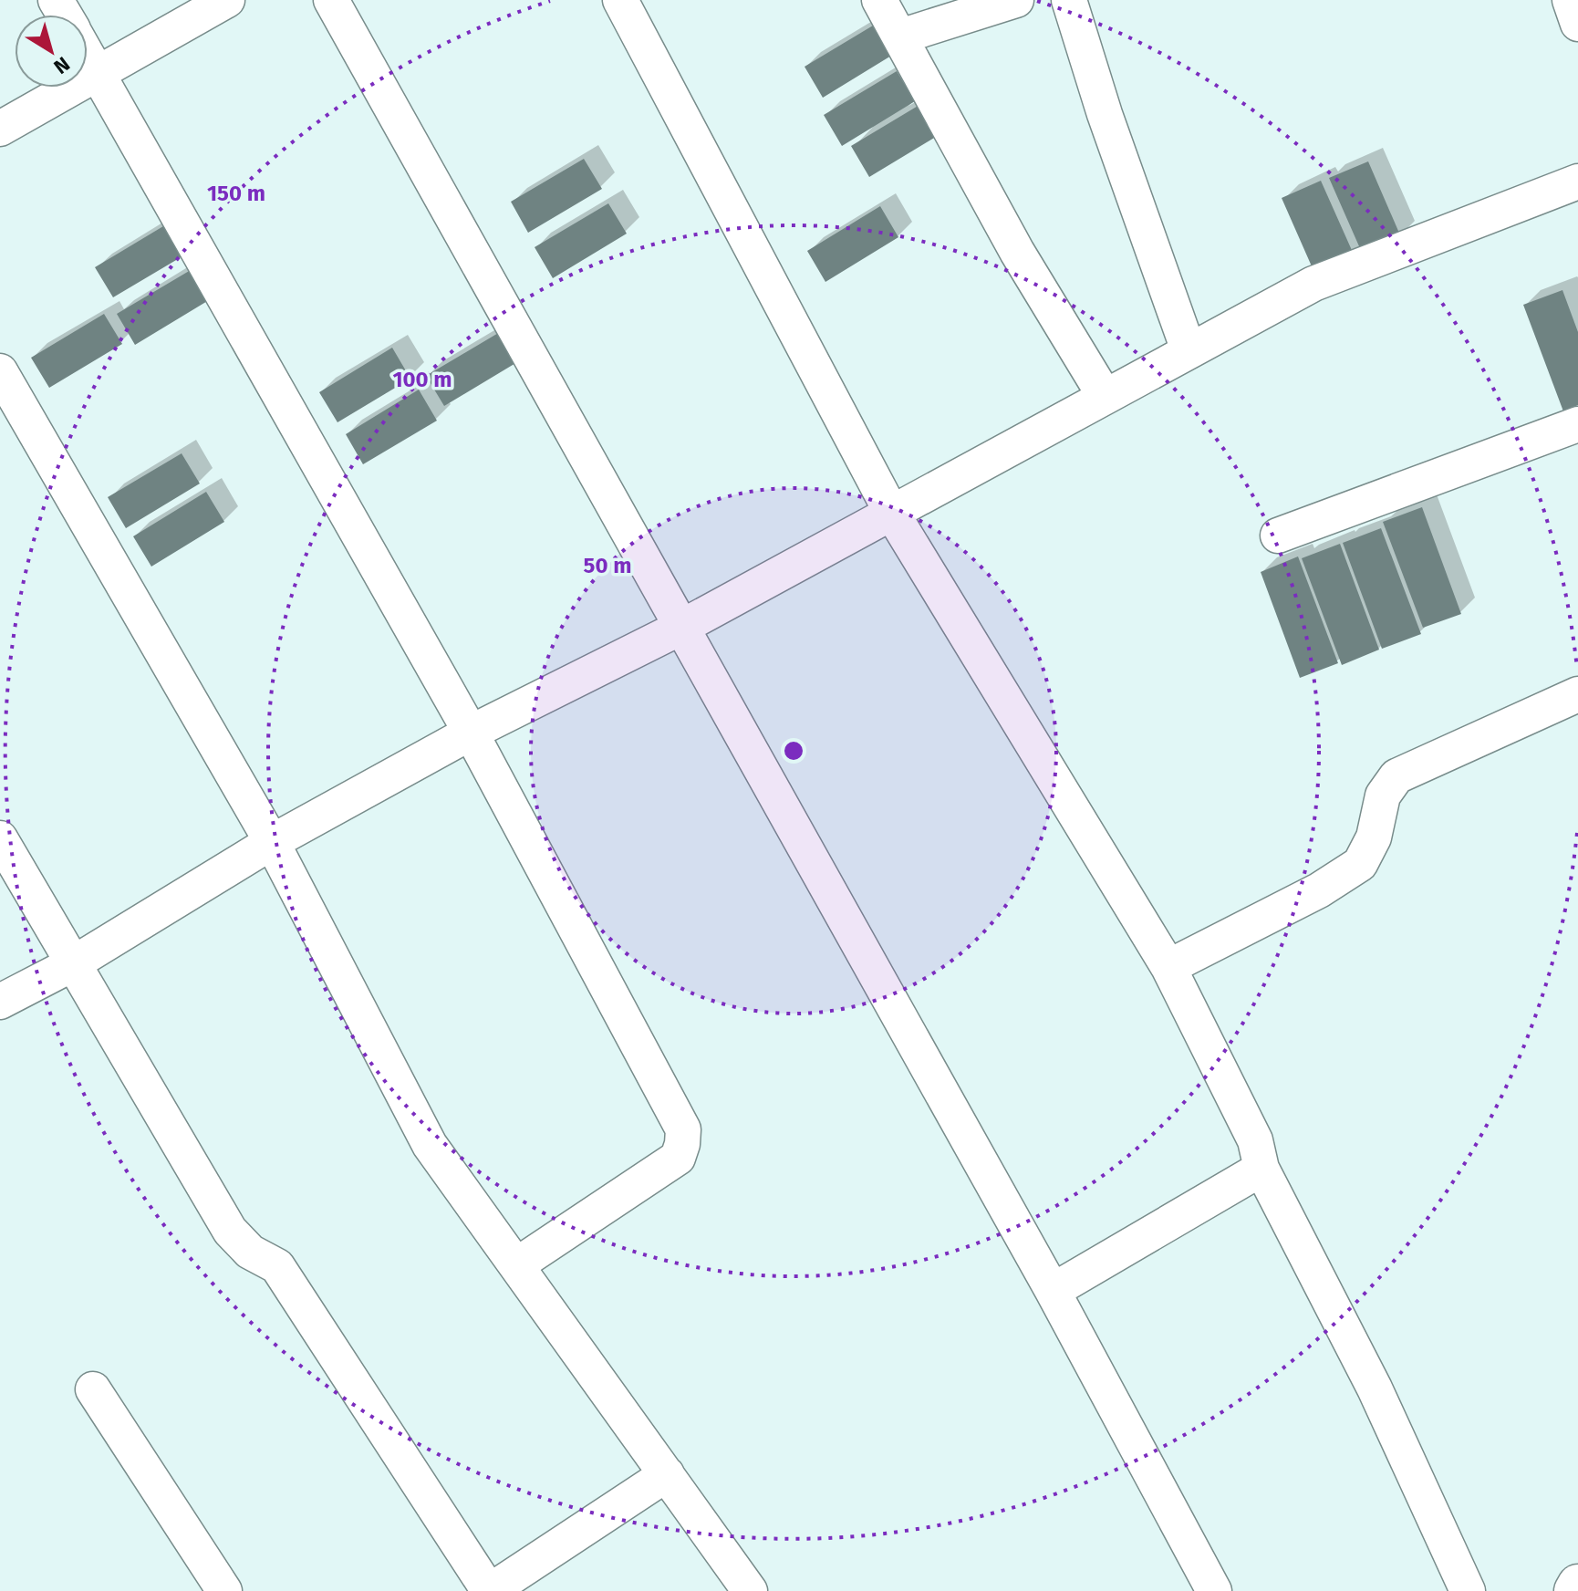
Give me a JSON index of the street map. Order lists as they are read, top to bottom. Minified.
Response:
{"north":"bottom right","rings":["150 m","100 m","50 m"]}
